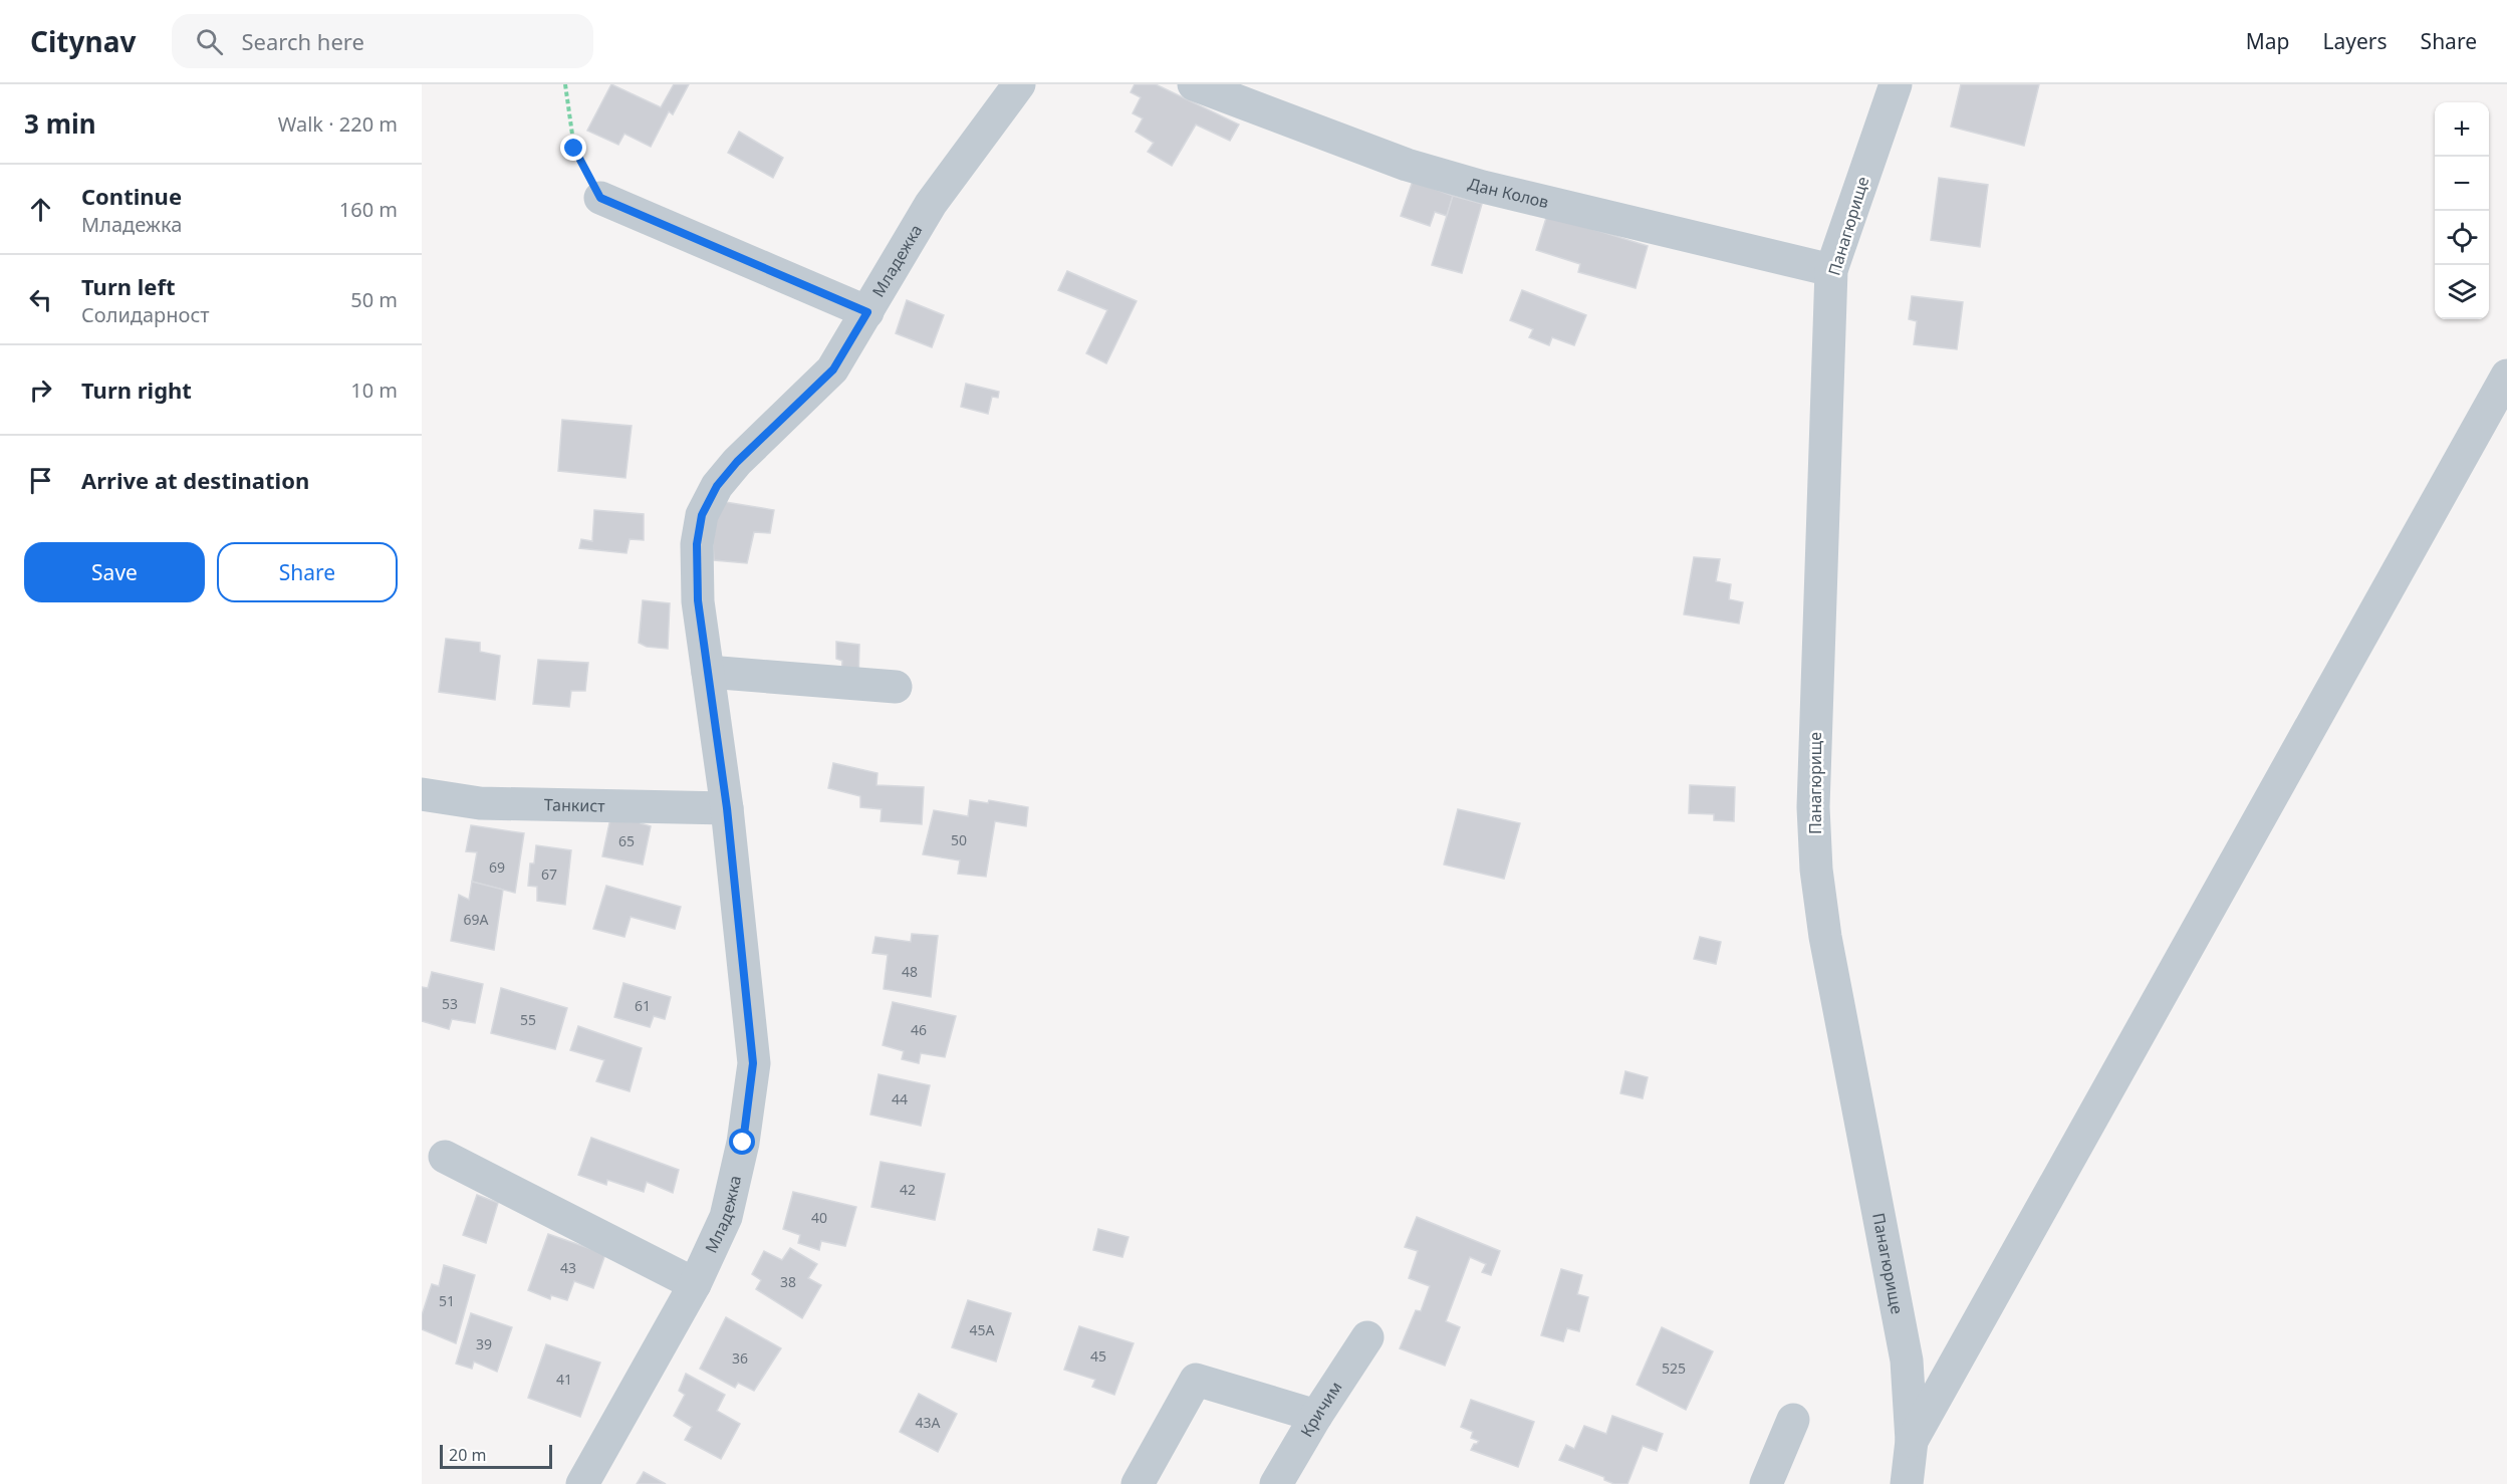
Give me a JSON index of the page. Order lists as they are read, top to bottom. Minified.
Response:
{"streets":{"street":["Дан Колов","Панагюрище","Младежка","Танкист","Кричим"]},"crossings":[["Дан Колов","Панагюрище"],["Младежка","Танкист"]],"house_numbers":["50","65","69","67","69А","48","53","61","55","46","44","42","40","43","38","51","45А","39","45","36","525","41","43А"],"scale_bar":"20 m","page":{"header":"Citynav","search":"Search here","nav":["Map","Layers","Share"],"heading":["3 min","Walk · 220 m"],"map_buttons":["+","−"],"list":[["Continue","Младежка","160 m"],["Turn left","Солидарност","50 m"],["Turn right","10 m"],"Arrive at destination"],"buttons":["Save","Share"],"scale":"20 m"}}
